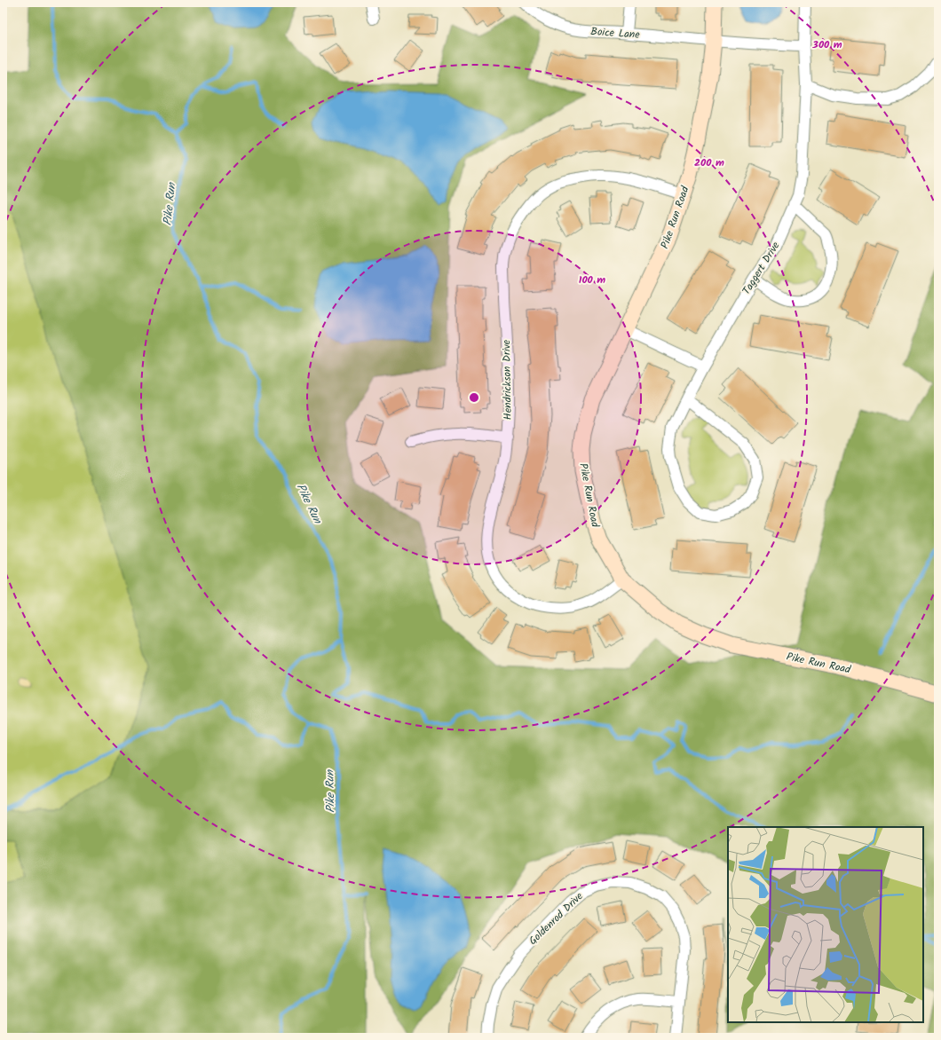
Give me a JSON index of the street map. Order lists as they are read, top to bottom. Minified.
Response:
{"streets":{"street":["Boice Lane","Pike Run Road","Taggert Drive","Hendrickson Drive","Goldenrod Drive"]},"crossings":[["Boice Lane","Pike Run Road"],["Boice Lane","Taggert Drive"],["Pike Run Road","Hendrickson Drive"]],"water":["Pike Run"],"rings":["300 m","200 m","100 m"]}
